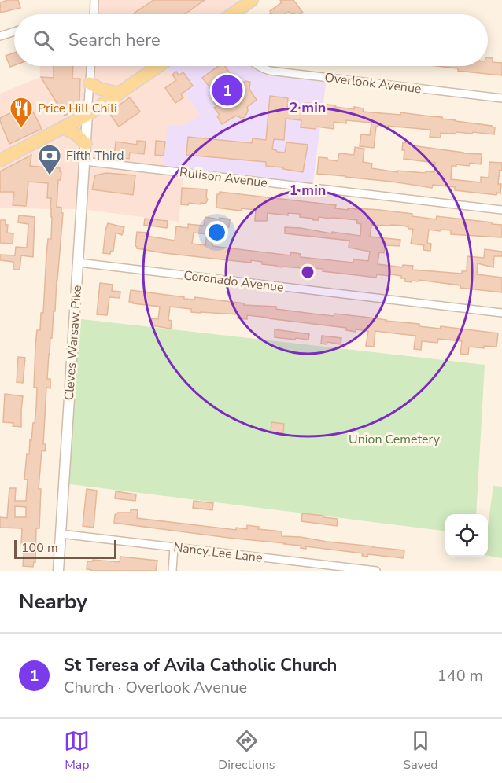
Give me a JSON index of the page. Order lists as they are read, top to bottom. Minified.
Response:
{"streets":{"street":["Overlook Avenue","Rulison Avenue","Coronado Avenue","Cleves Warsaw Pike","Nancy Lee Lane"]},"crossings":[["Rulison Avenue","Cleves Warsaw Pike"],["Coronado Avenue","Cleves Warsaw Pike"],["Cleves Warsaw Pike","Nancy Lee Lane"]],"parks":["Union Cemetery"],"places":{"restaurant":["Price Hill Chili"],"bank":["Fifth Third"]},"scale_bar":"100 m","page":{"search":"Search here","pins":"1","scale":"100 m","heading":"Nearby","list":[{"mark":"1","name":"St Teresa of Avila Catholic Church","note":"Church · Overlook Avenue","value":"140 m"}],"nav":["Map","Directions","Saved"]},"rings":["2 min","1 min"]}
